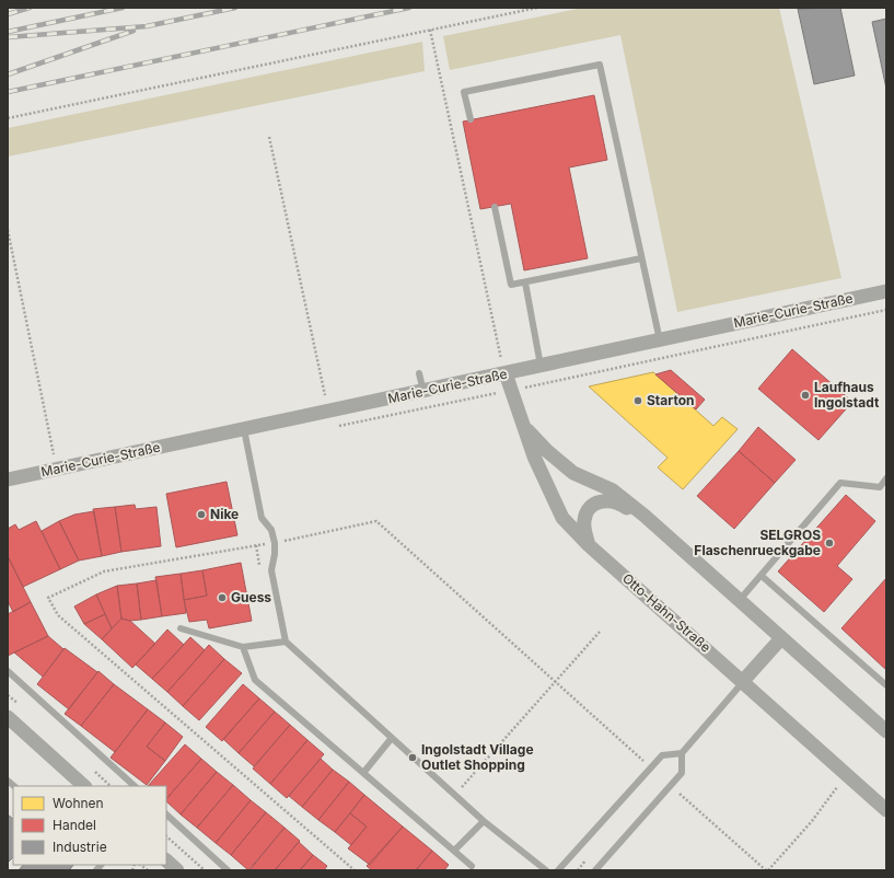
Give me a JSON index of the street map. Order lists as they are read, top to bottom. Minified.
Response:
{"streets":{"street":["Marie-Curie-Straße","Otto-Hahn-Straße"]},"crossings":[["Marie-Curie-Straße","Otto-Hahn-Straße"]],"places":["Laufhaus Ingolstadt","Starton","Nike","SELGROS Flaschenrueckgabe","Guess","Ingolstadt Village Outlet Shopping"],"legend":["Wohnen","Handel","Industrie"]}
